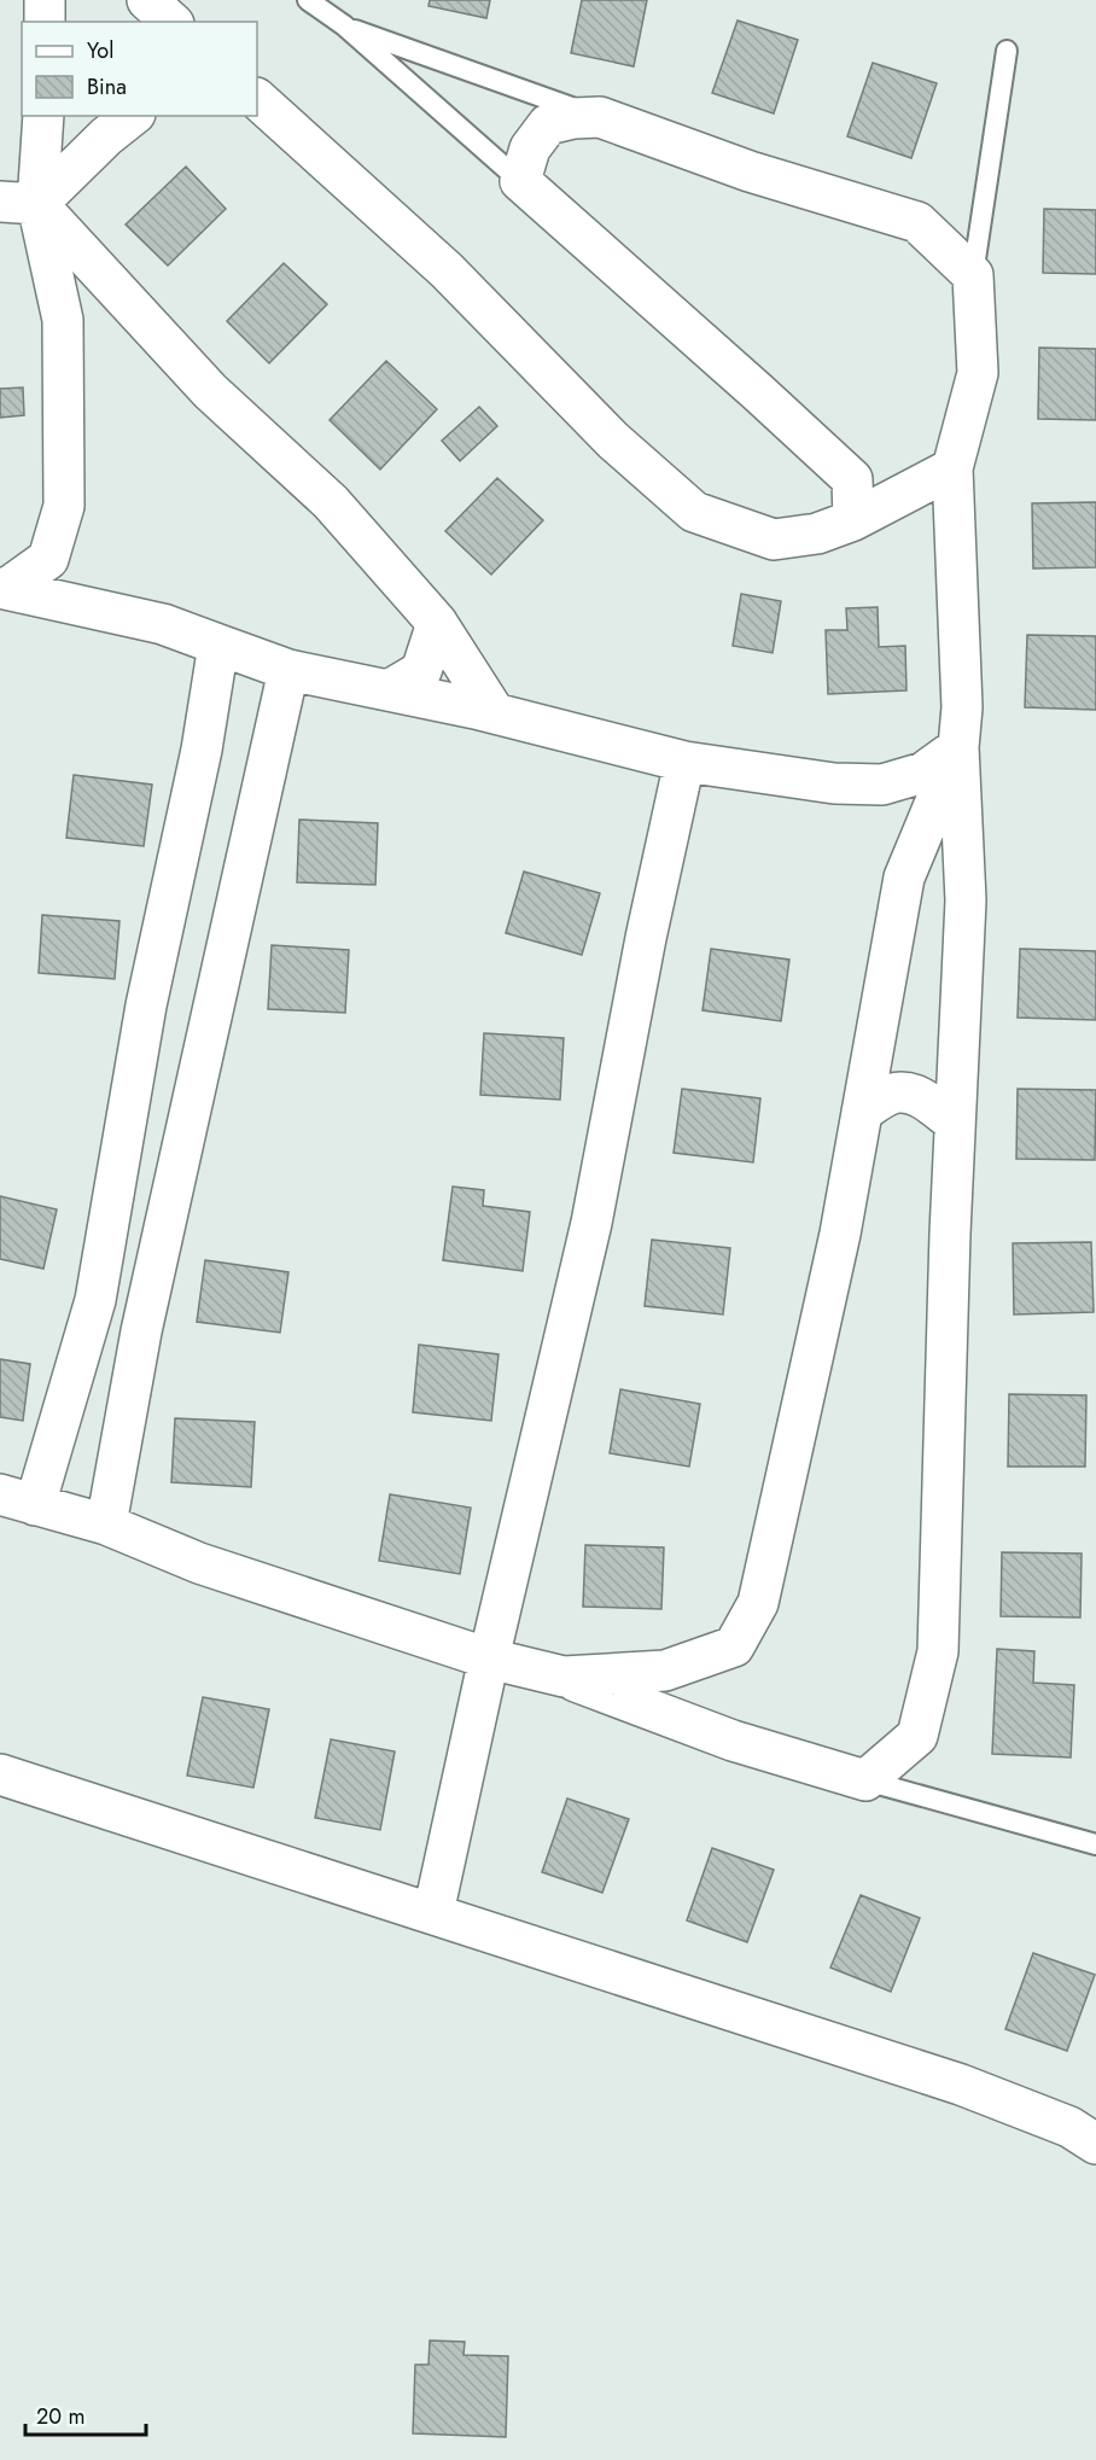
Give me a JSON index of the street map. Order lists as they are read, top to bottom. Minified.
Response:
{"legend":["Yol","Bina"],"scale_bar":"20 m"}
